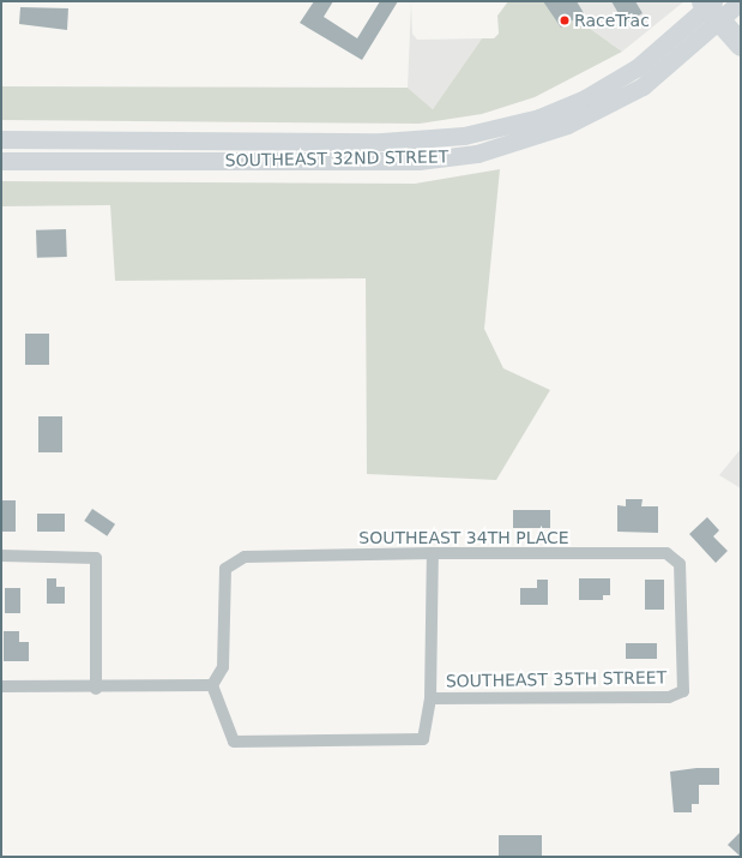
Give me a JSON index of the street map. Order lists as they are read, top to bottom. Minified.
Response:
{"streets":{"main road":["SOUTHEAST 32ND STREET"],"street":["SOUTHEAST 34TH PLACE","SOUTHEAST 35TH STREET"]},"crossings":[["SOUTHEAST 34TH PLACE","SOUTHEAST 35TH STREET"]],"places":["RaceTrac"]}
